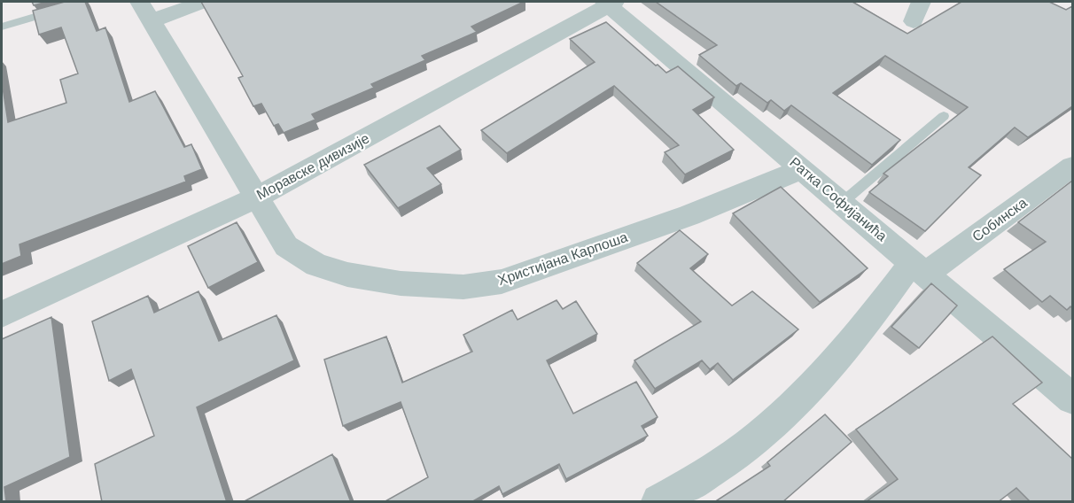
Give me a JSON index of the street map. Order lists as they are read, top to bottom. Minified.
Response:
{"streets":{"street":["Моравске дивизије","Ратка Софијанића","Собинска","Христијана Карпоша"]},"crossings":[["Моравске дивизије","Ратка Софијанића"],["Моравске дивизије","Христијана Карпоша"],["Ратка Софијанића","Собинска"],["Ратка Софијанића","Христијана Карпоша"]]}
